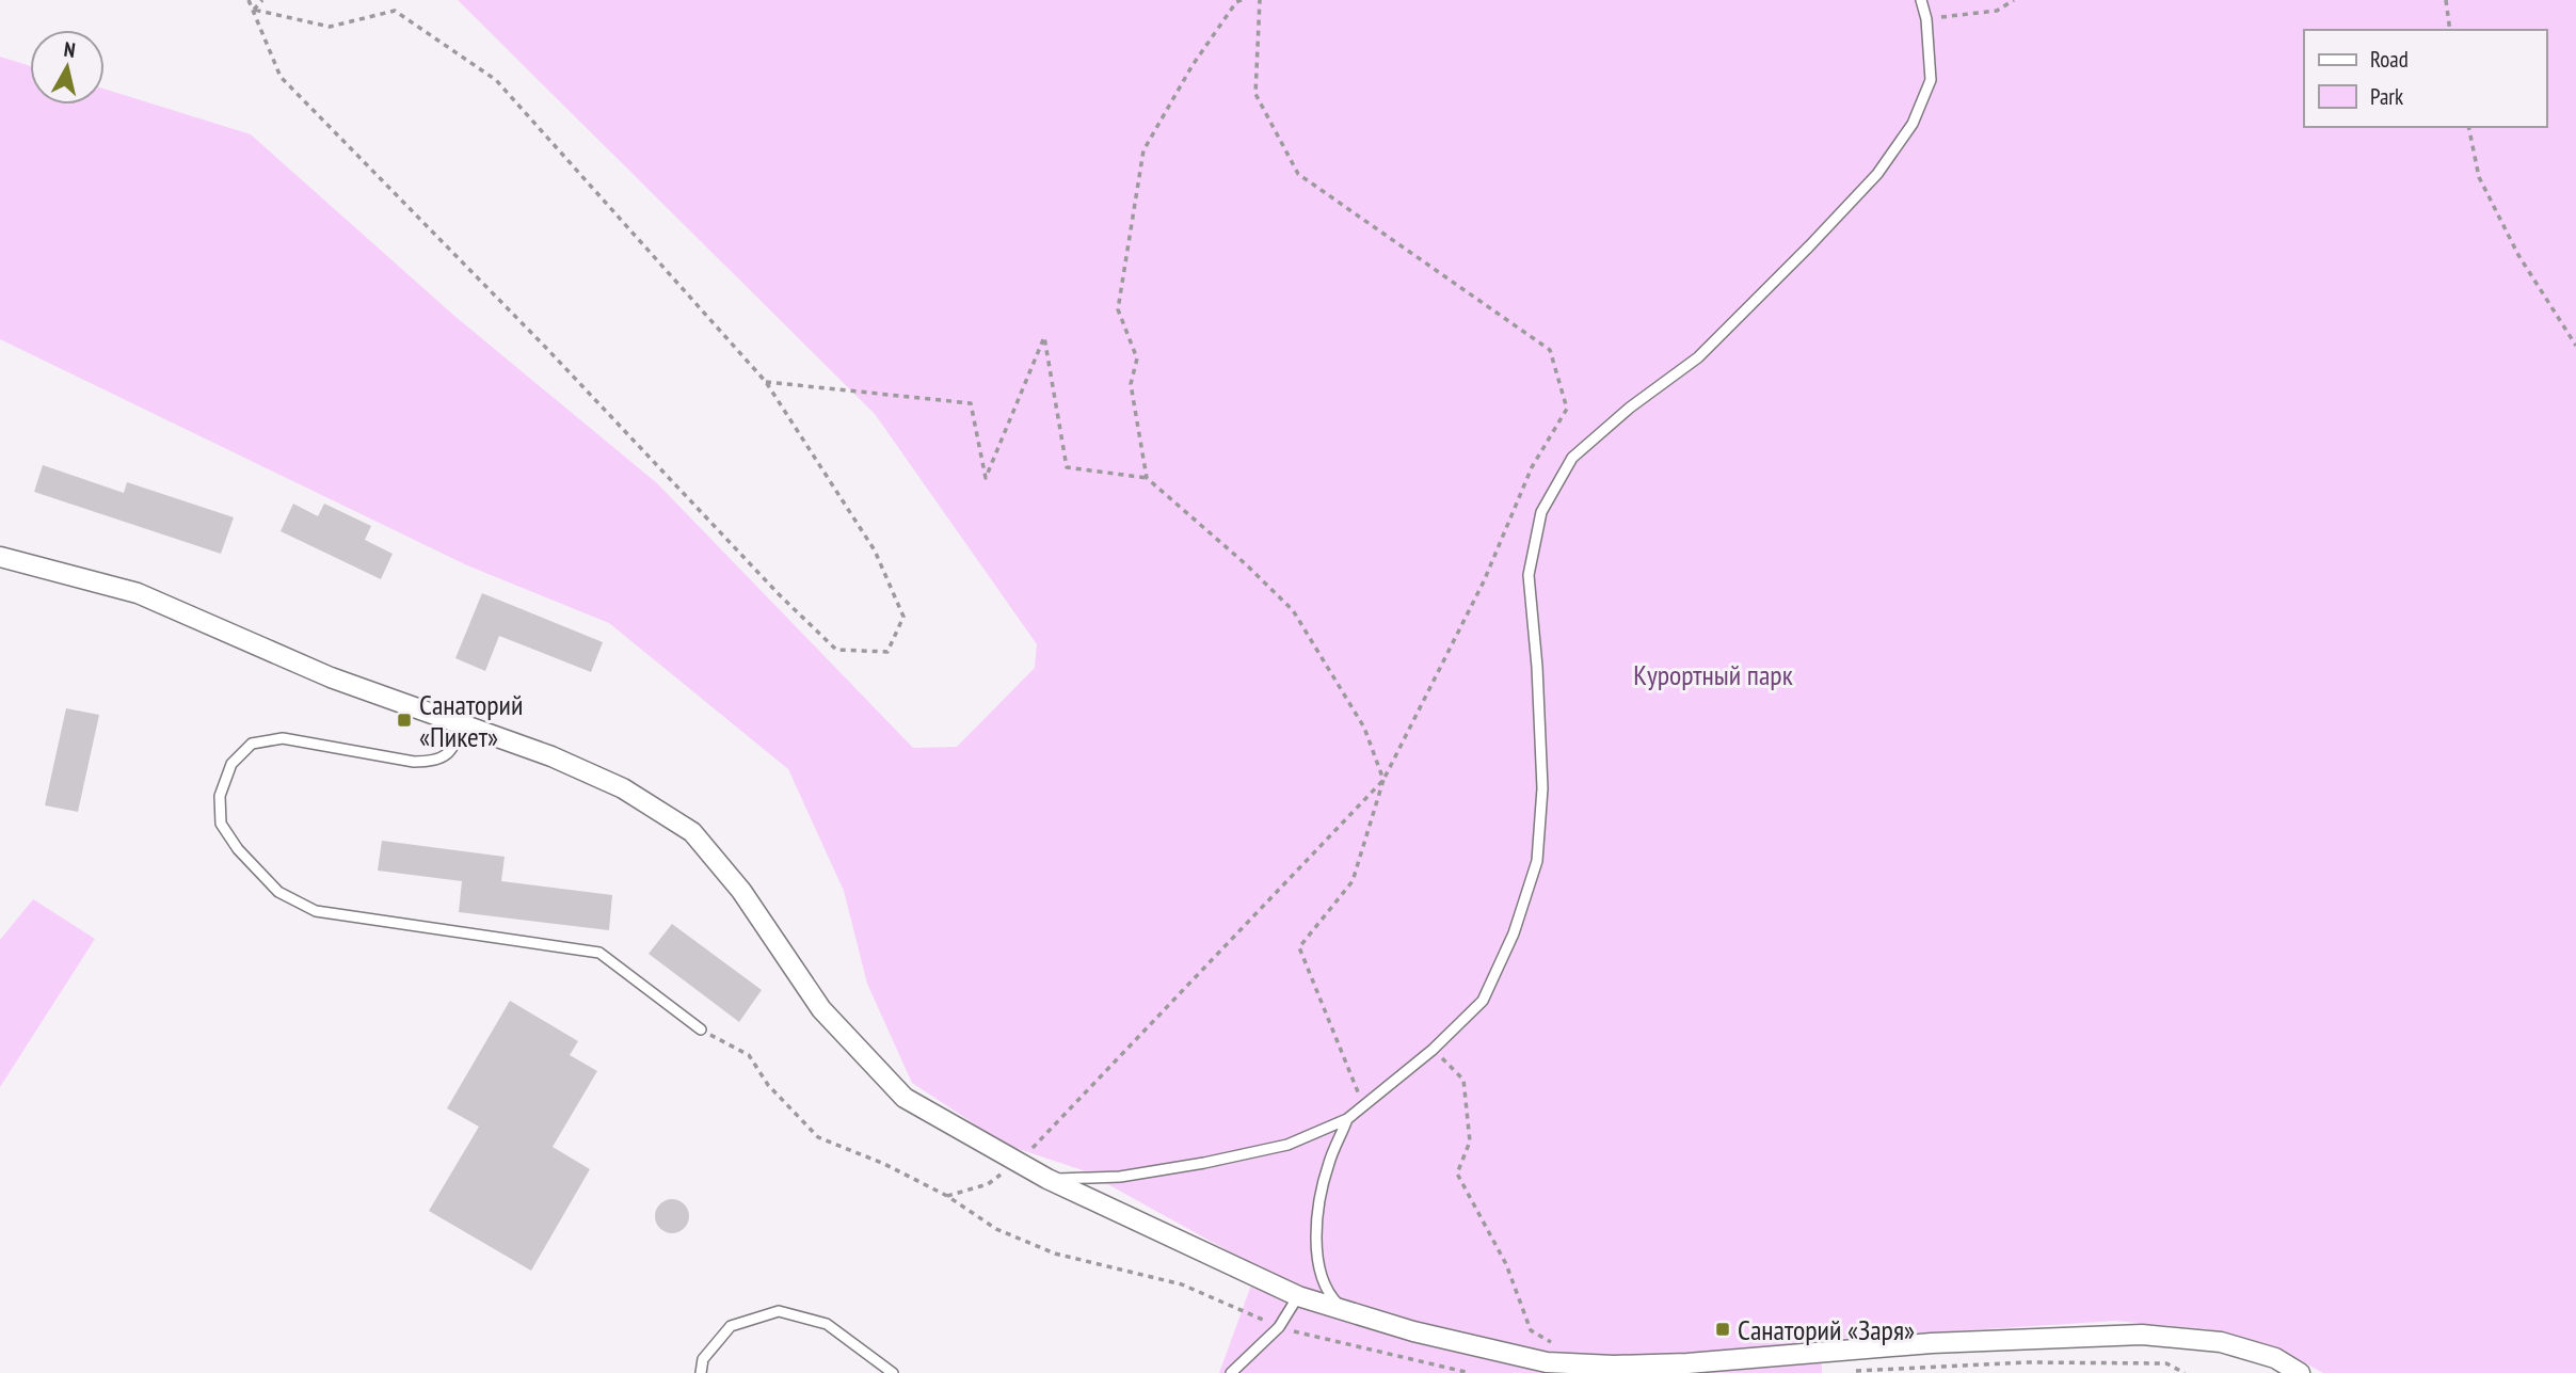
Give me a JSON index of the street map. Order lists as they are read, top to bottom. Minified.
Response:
{"parks":["Курортный парк"],"places":{"transit":["Санаторий «Пикет»","Санаторий «Заря»"]},"legend":["Road","Park"],"north":"top"}
